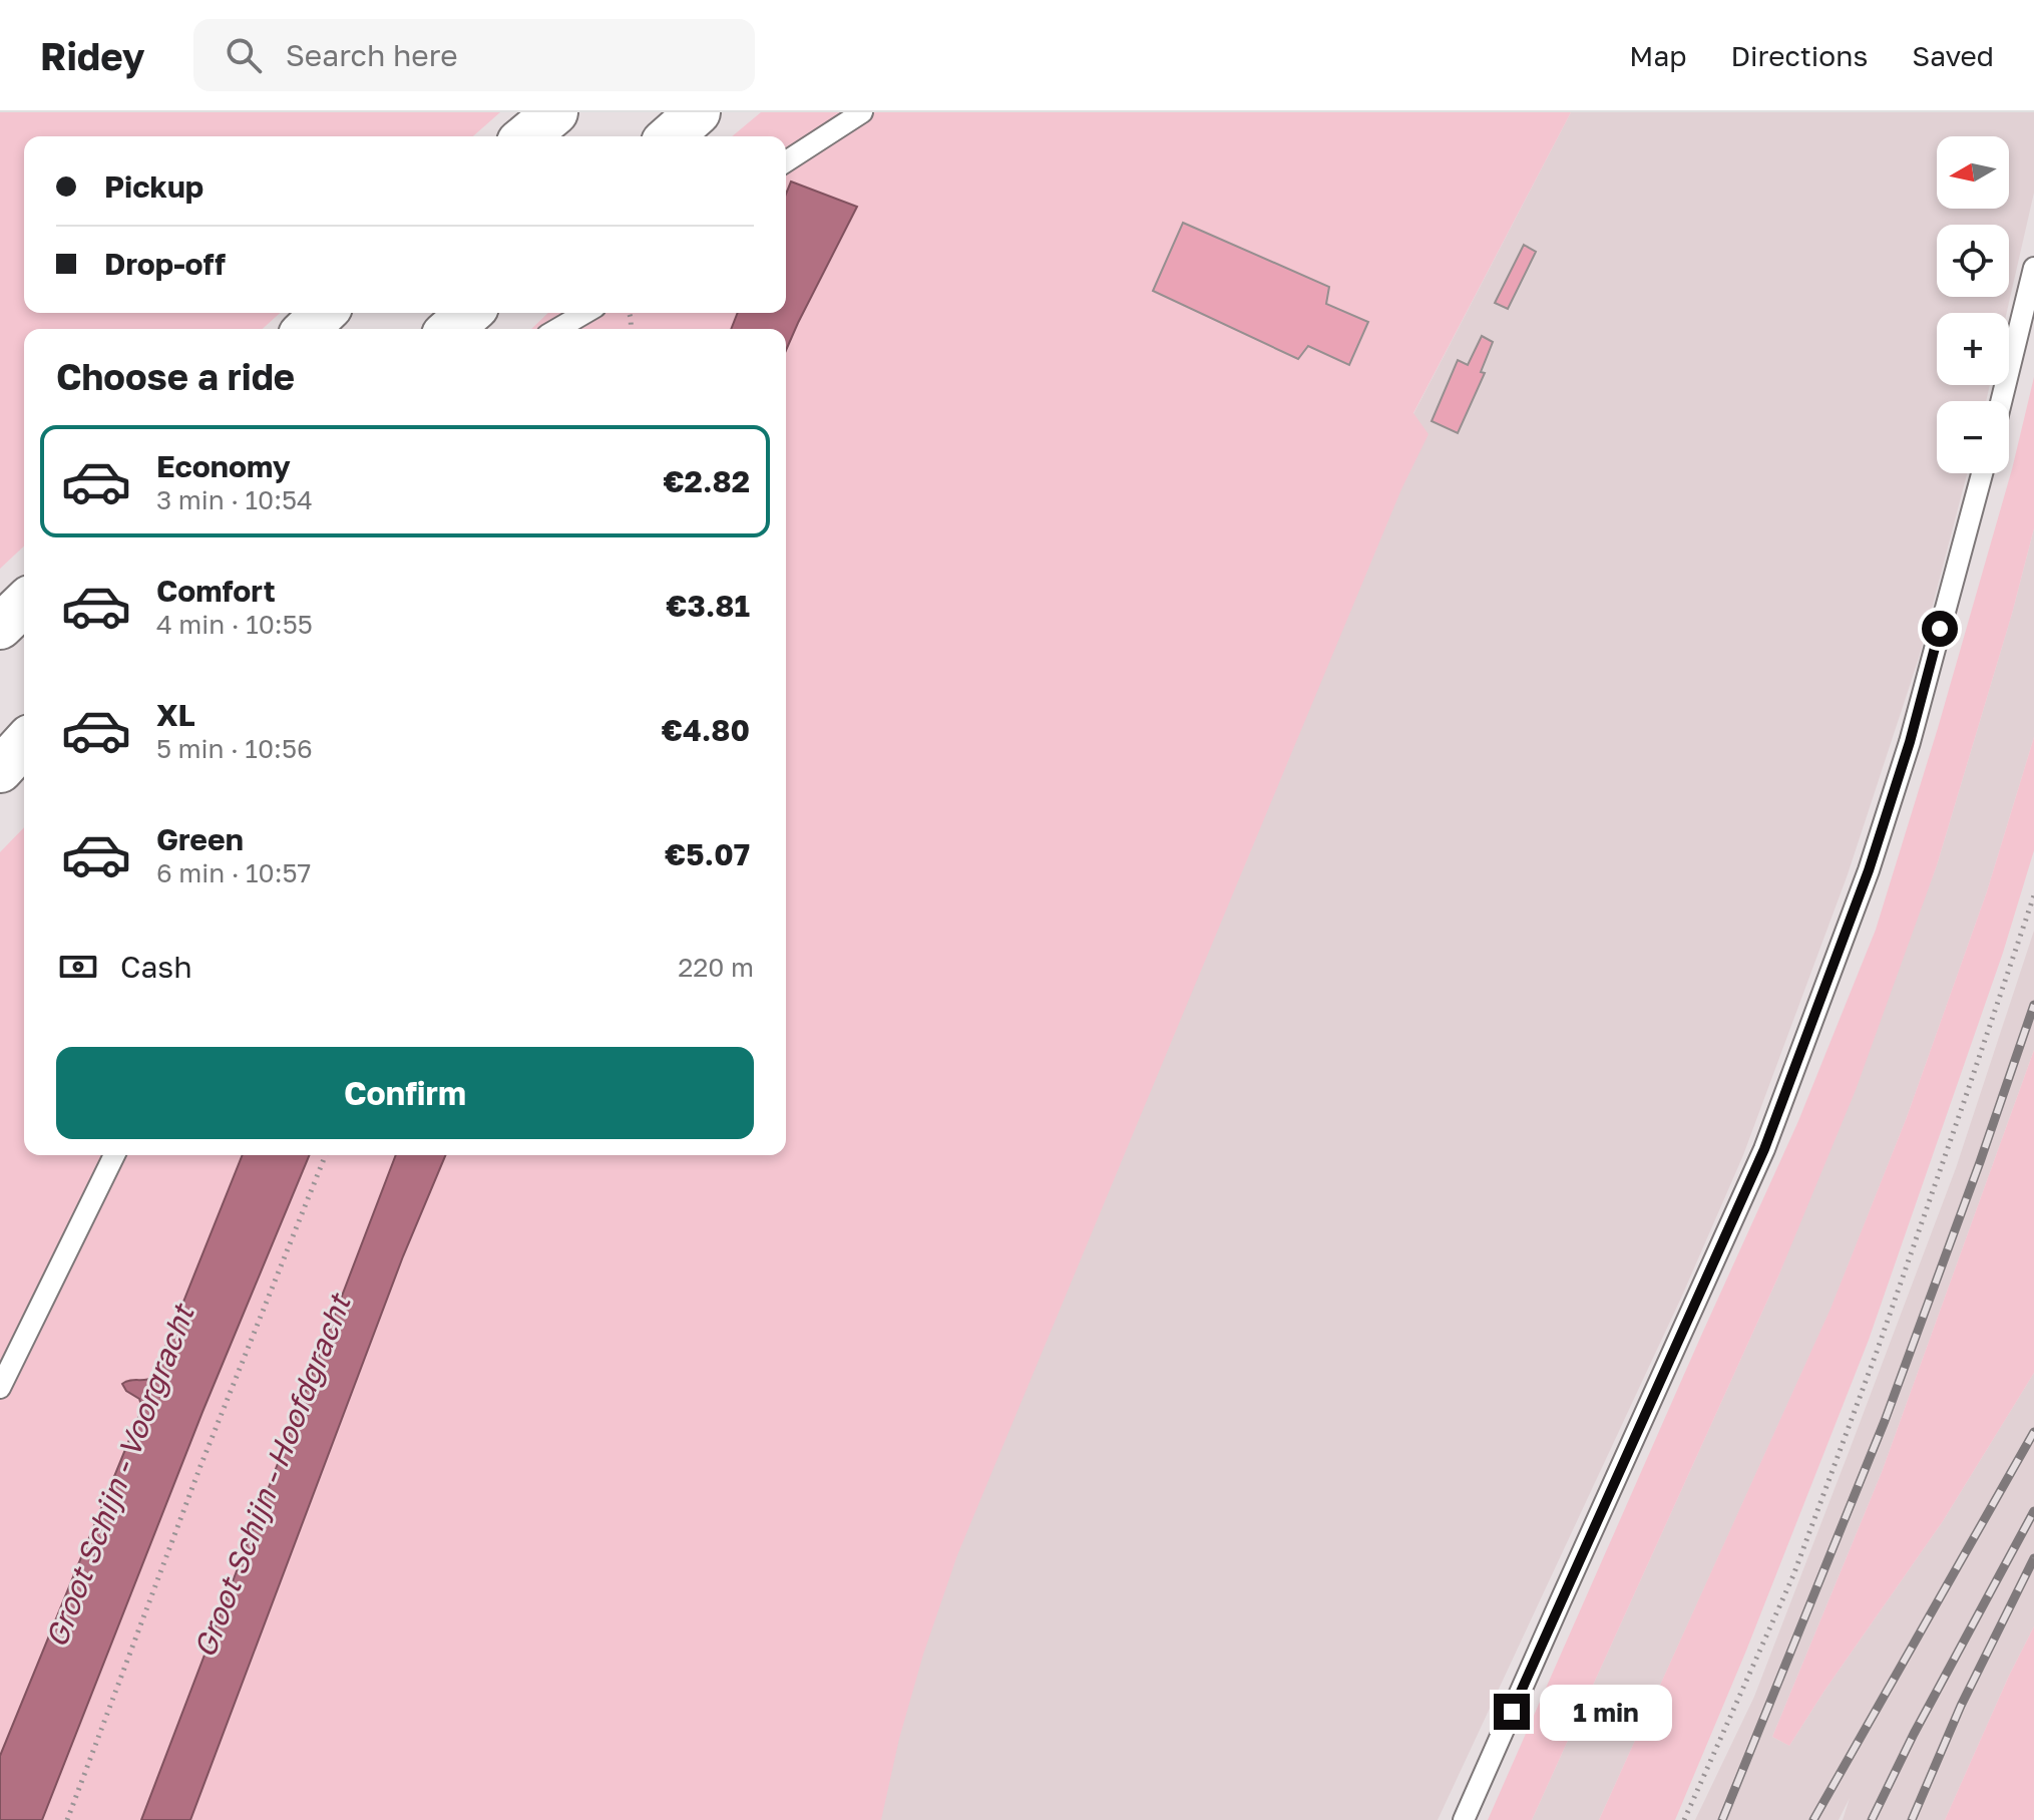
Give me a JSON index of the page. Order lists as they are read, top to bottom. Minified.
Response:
{"water":["Groot Schijn - Voorgracht","Groot Schijn - Hoofdgracht"],"north":"left","page":{"header":"Ridey","search":"Search here","nav":["Map","Directions","Saved"],"map_buttons":["+","−"],"banner":["Pickup","Drop-off"],"heading":"Choose a ride","list":[{"name":"Economy","note":"3 min · 10:54","value":"€2.82"},{"name":"Comfort","note":"4 min · 10:55","value":"€3.81"},{"name":"XL","note":"5 min · 10:56","value":"€4.80"},{"name":"Green","note":"6 min · 10:57","value":"€5.07"}],"pay":["Cash","220 m"],"buttons":"Confirm","bubble":"1 min"}}
